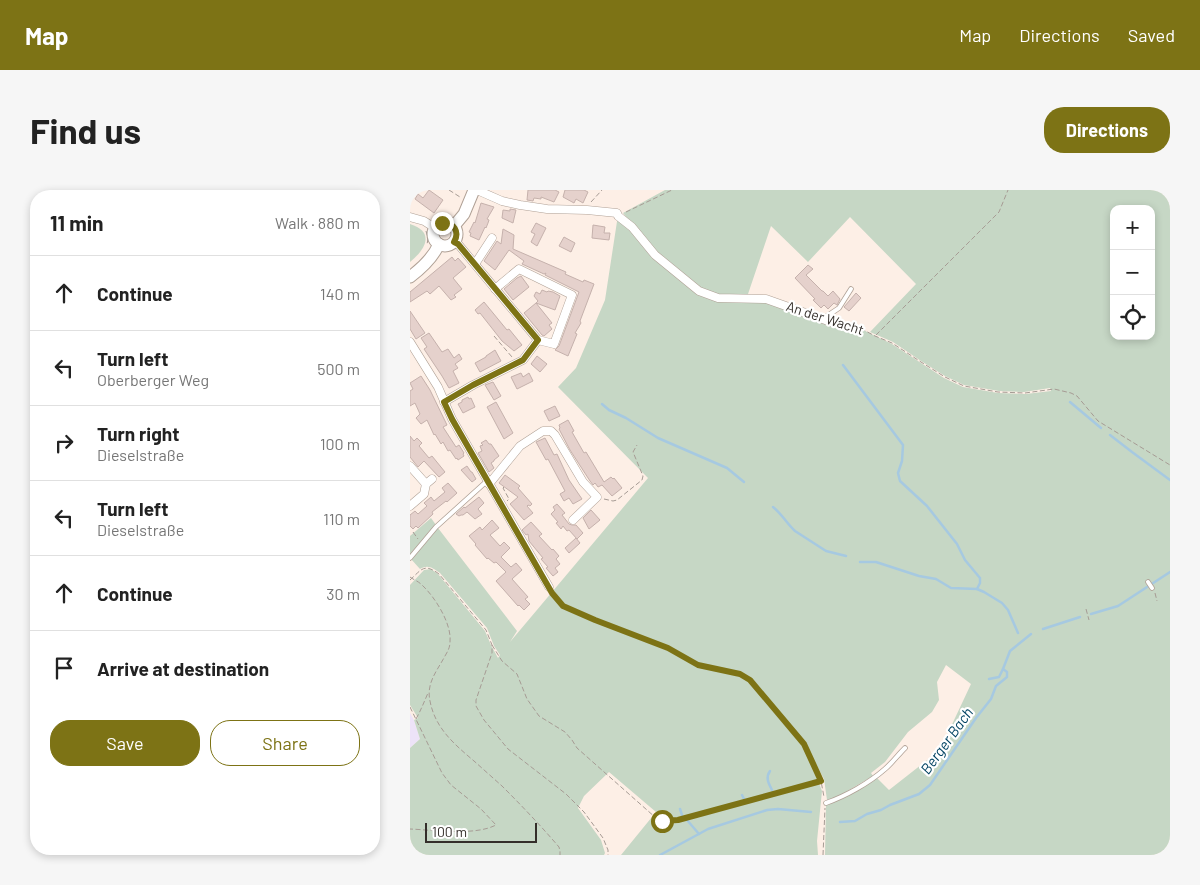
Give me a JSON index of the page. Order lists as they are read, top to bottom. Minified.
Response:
{"streets":{"street":["An der Wacht"]},"water":["Berger Bach"],"scale_bar":"100 m","page":{"header":"Map","nav":["Map","Directions","Saved"],"buttons":["Directions",["Save","Share"]],"title":"Find us","heading":["11 min","Walk · 880 m"],"map_buttons":["+","−"],"list":[["Continue","140 m"],["Turn left","Oberberger Weg","500 m"],["Turn right","Dieselstraße","100 m"],["Turn left","Dieselstraße","110 m"],["Continue","30 m"],"Arrive at destination"],"scale":"100 m"}}
